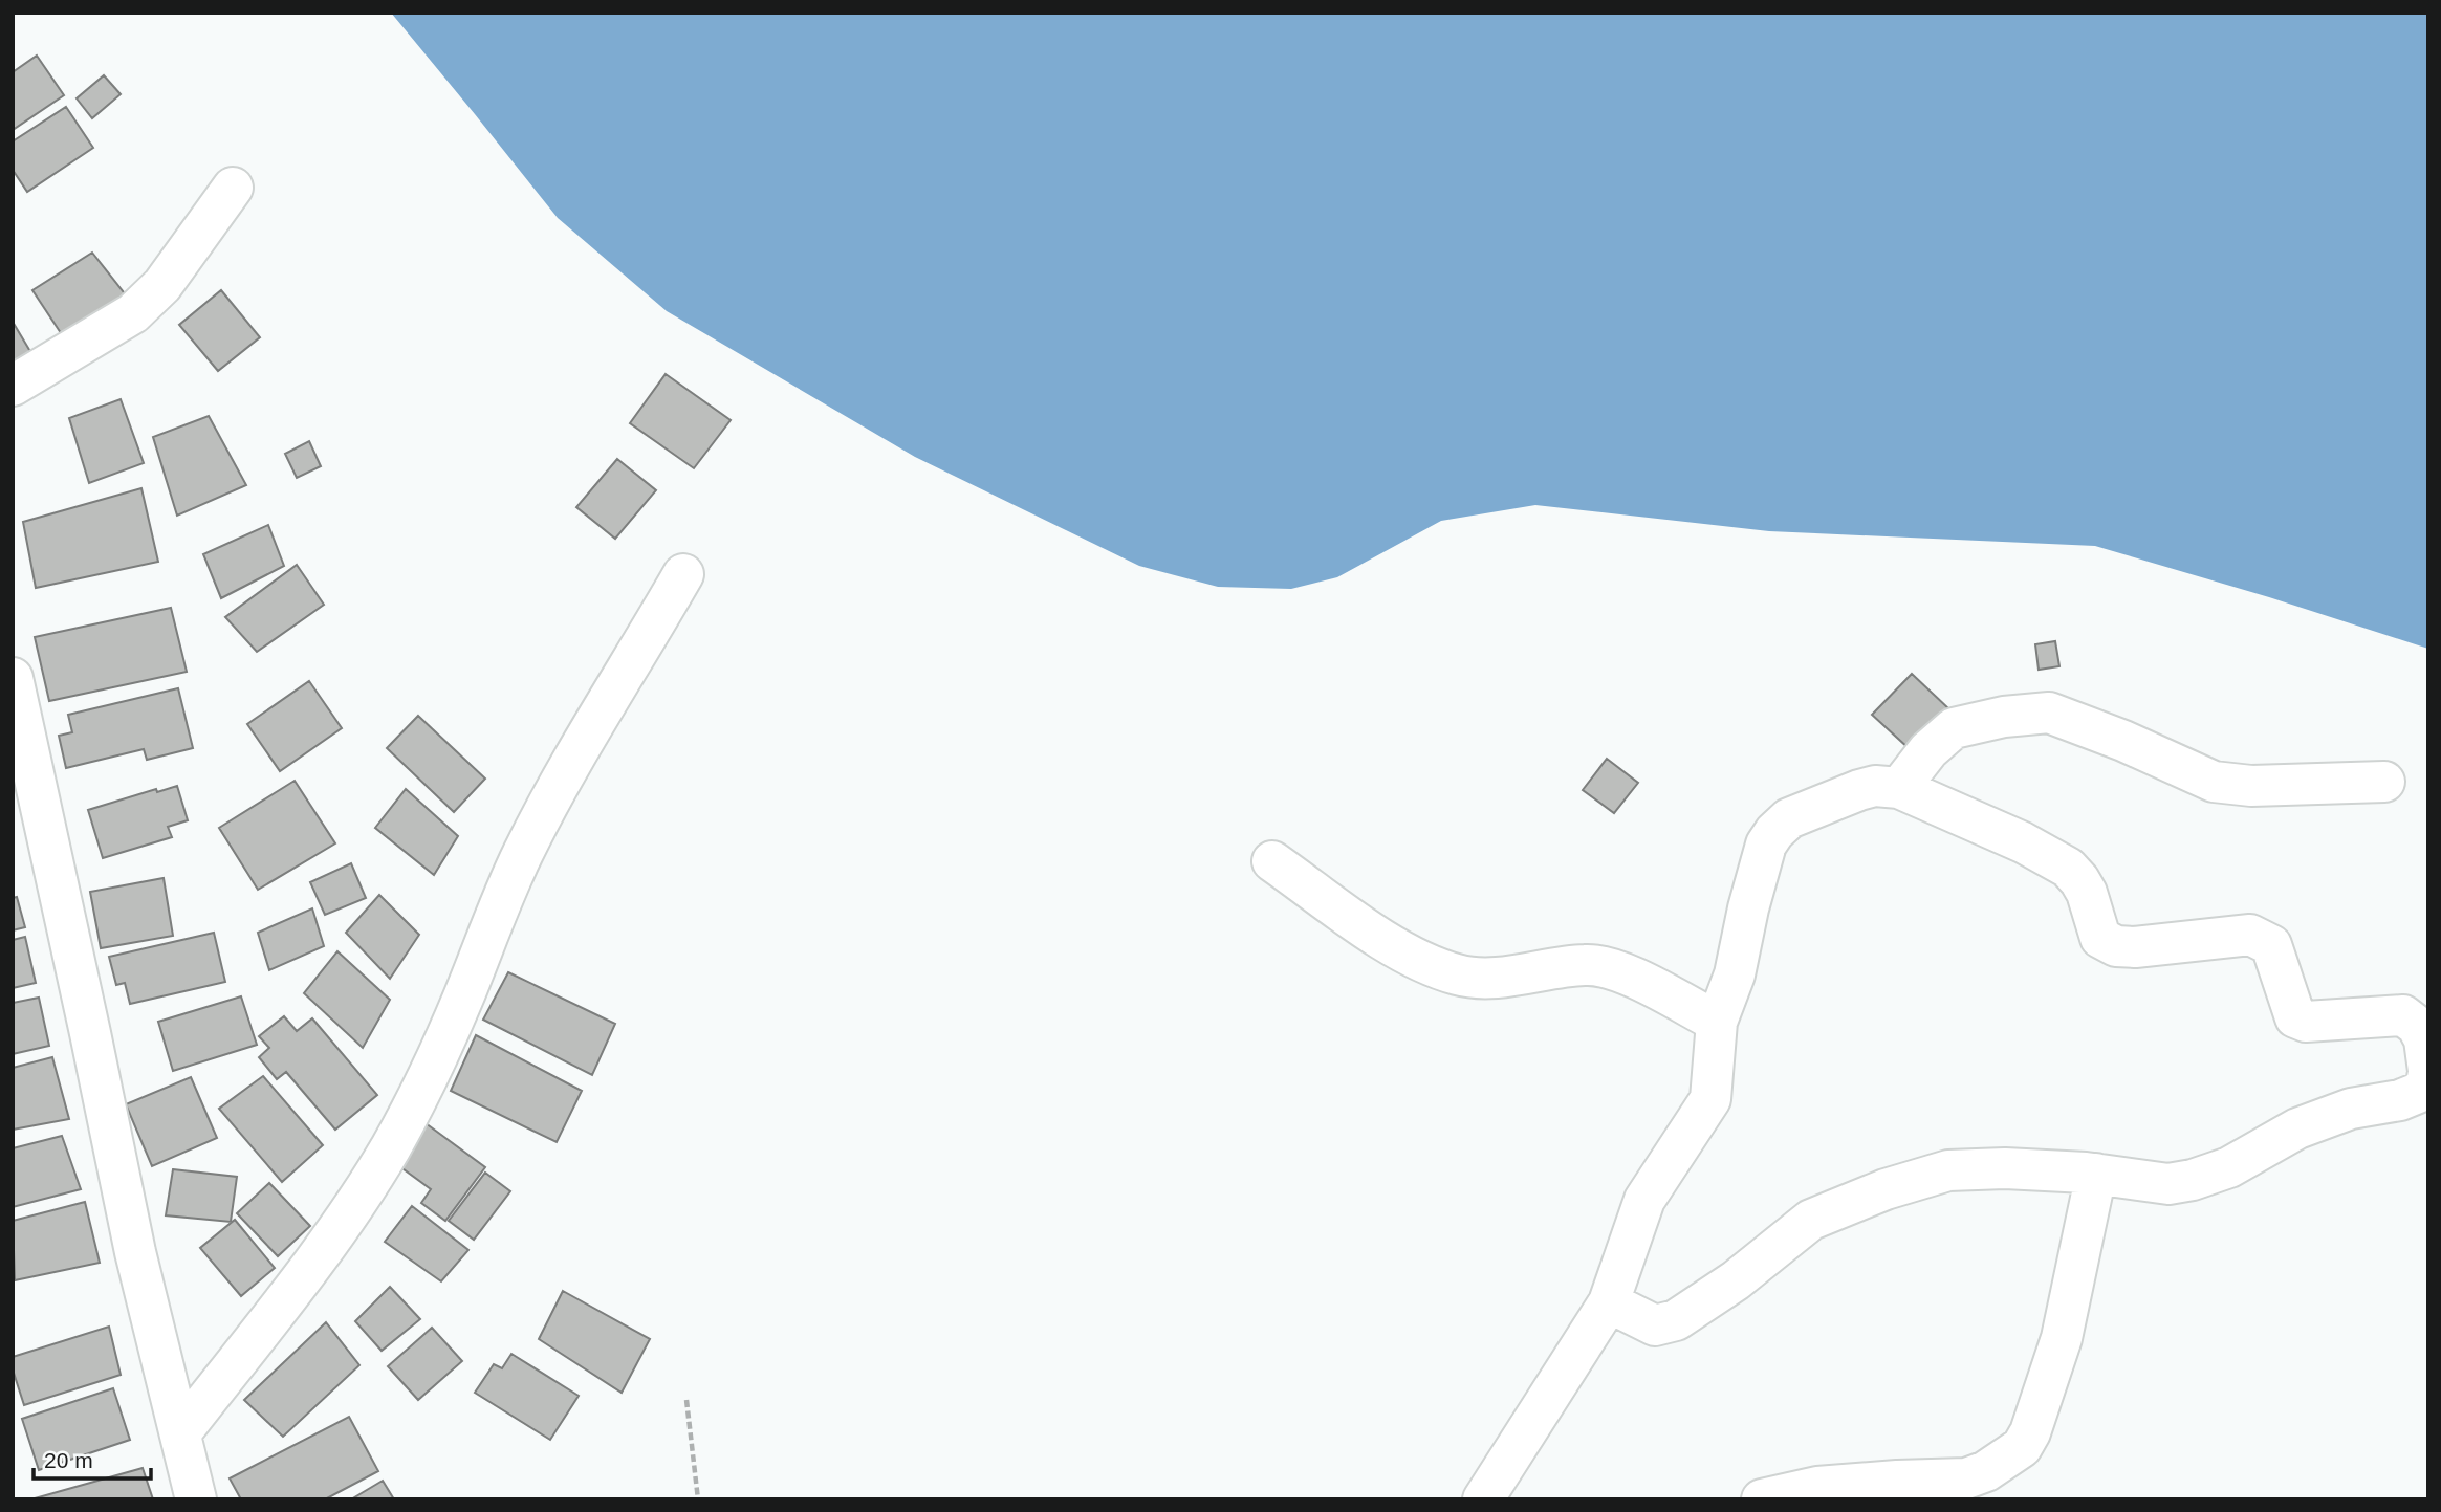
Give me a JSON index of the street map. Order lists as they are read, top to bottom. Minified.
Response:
{"scale_bar":"20 m"}
